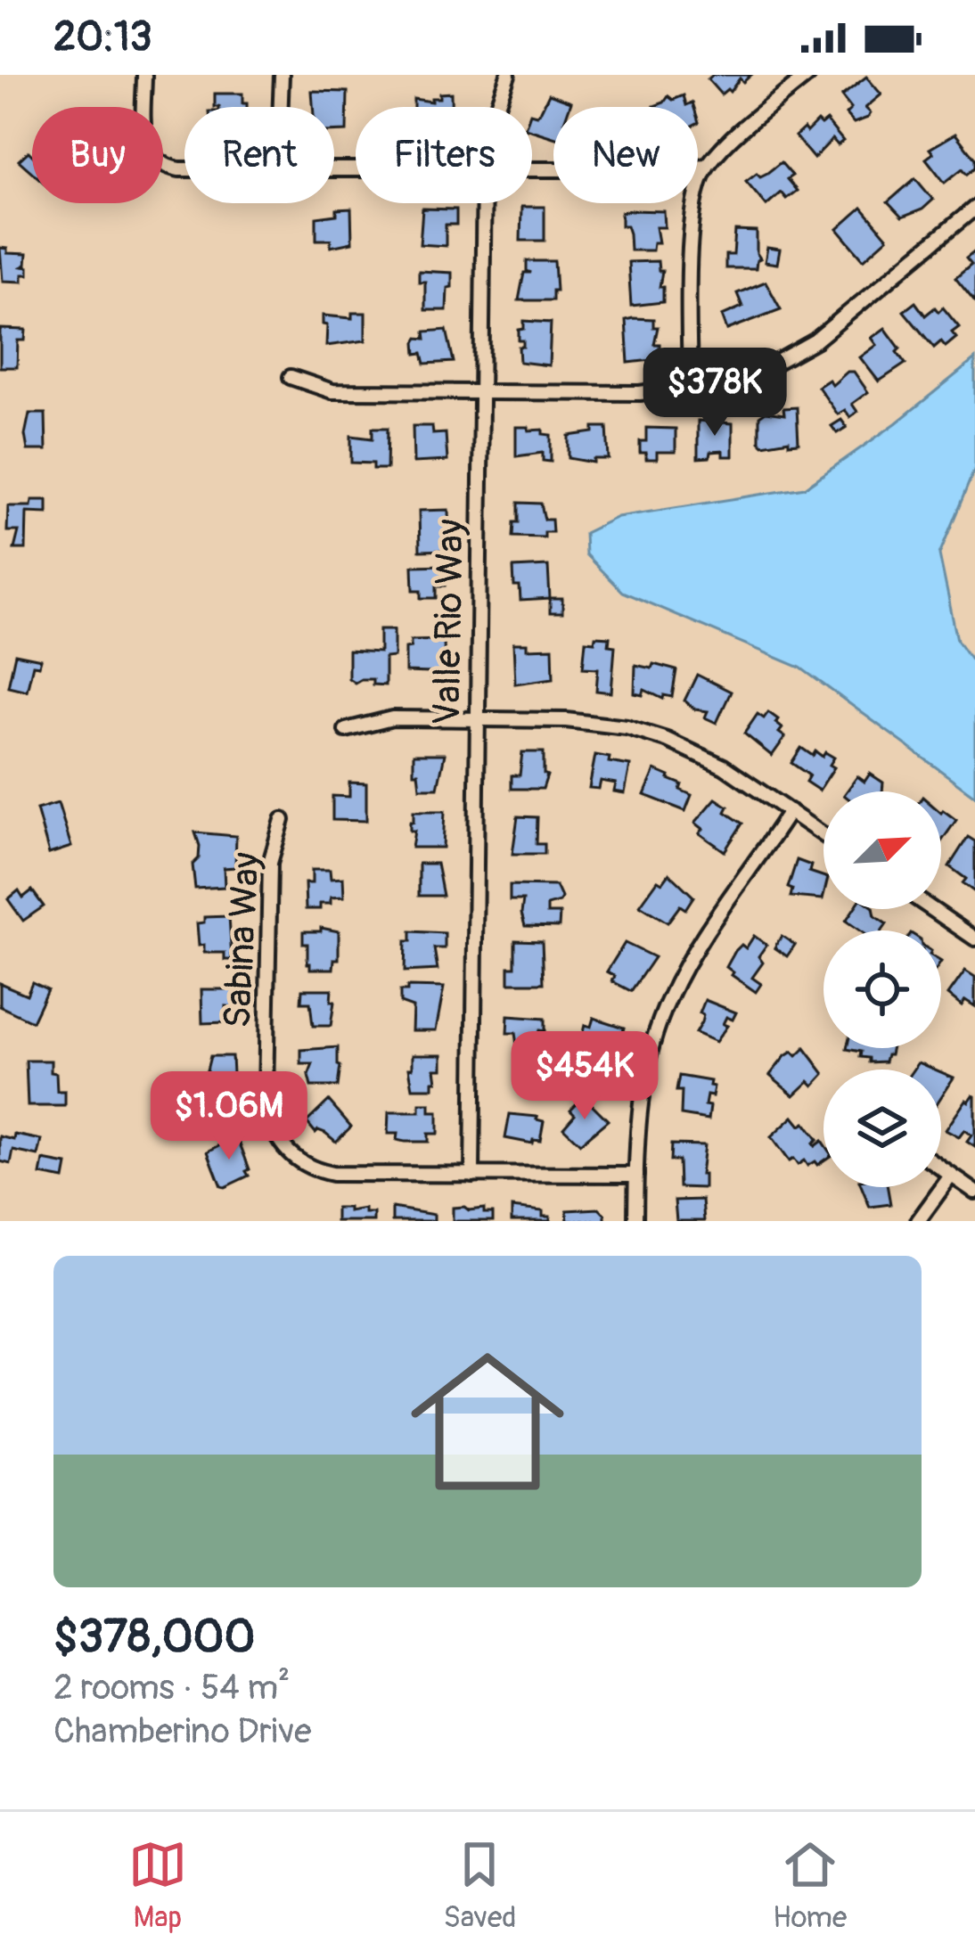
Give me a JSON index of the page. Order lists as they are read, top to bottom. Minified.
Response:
{"streets":{"street":["Valle Rio Way","Sabina Way"]},"crossings":[["Valle Rio Way","Sabina Way"]],"north":"top right","page":{"status":"20:13","chip":["Buy","Rent","Filters","New"],"price":["$378K","$454K","$1.06M"],"list":[{"name":"$378,000","note":"2 rooms · 54 m² · Chamberino Drive"}],"tabs":["Map","Saved","Home"]}}
